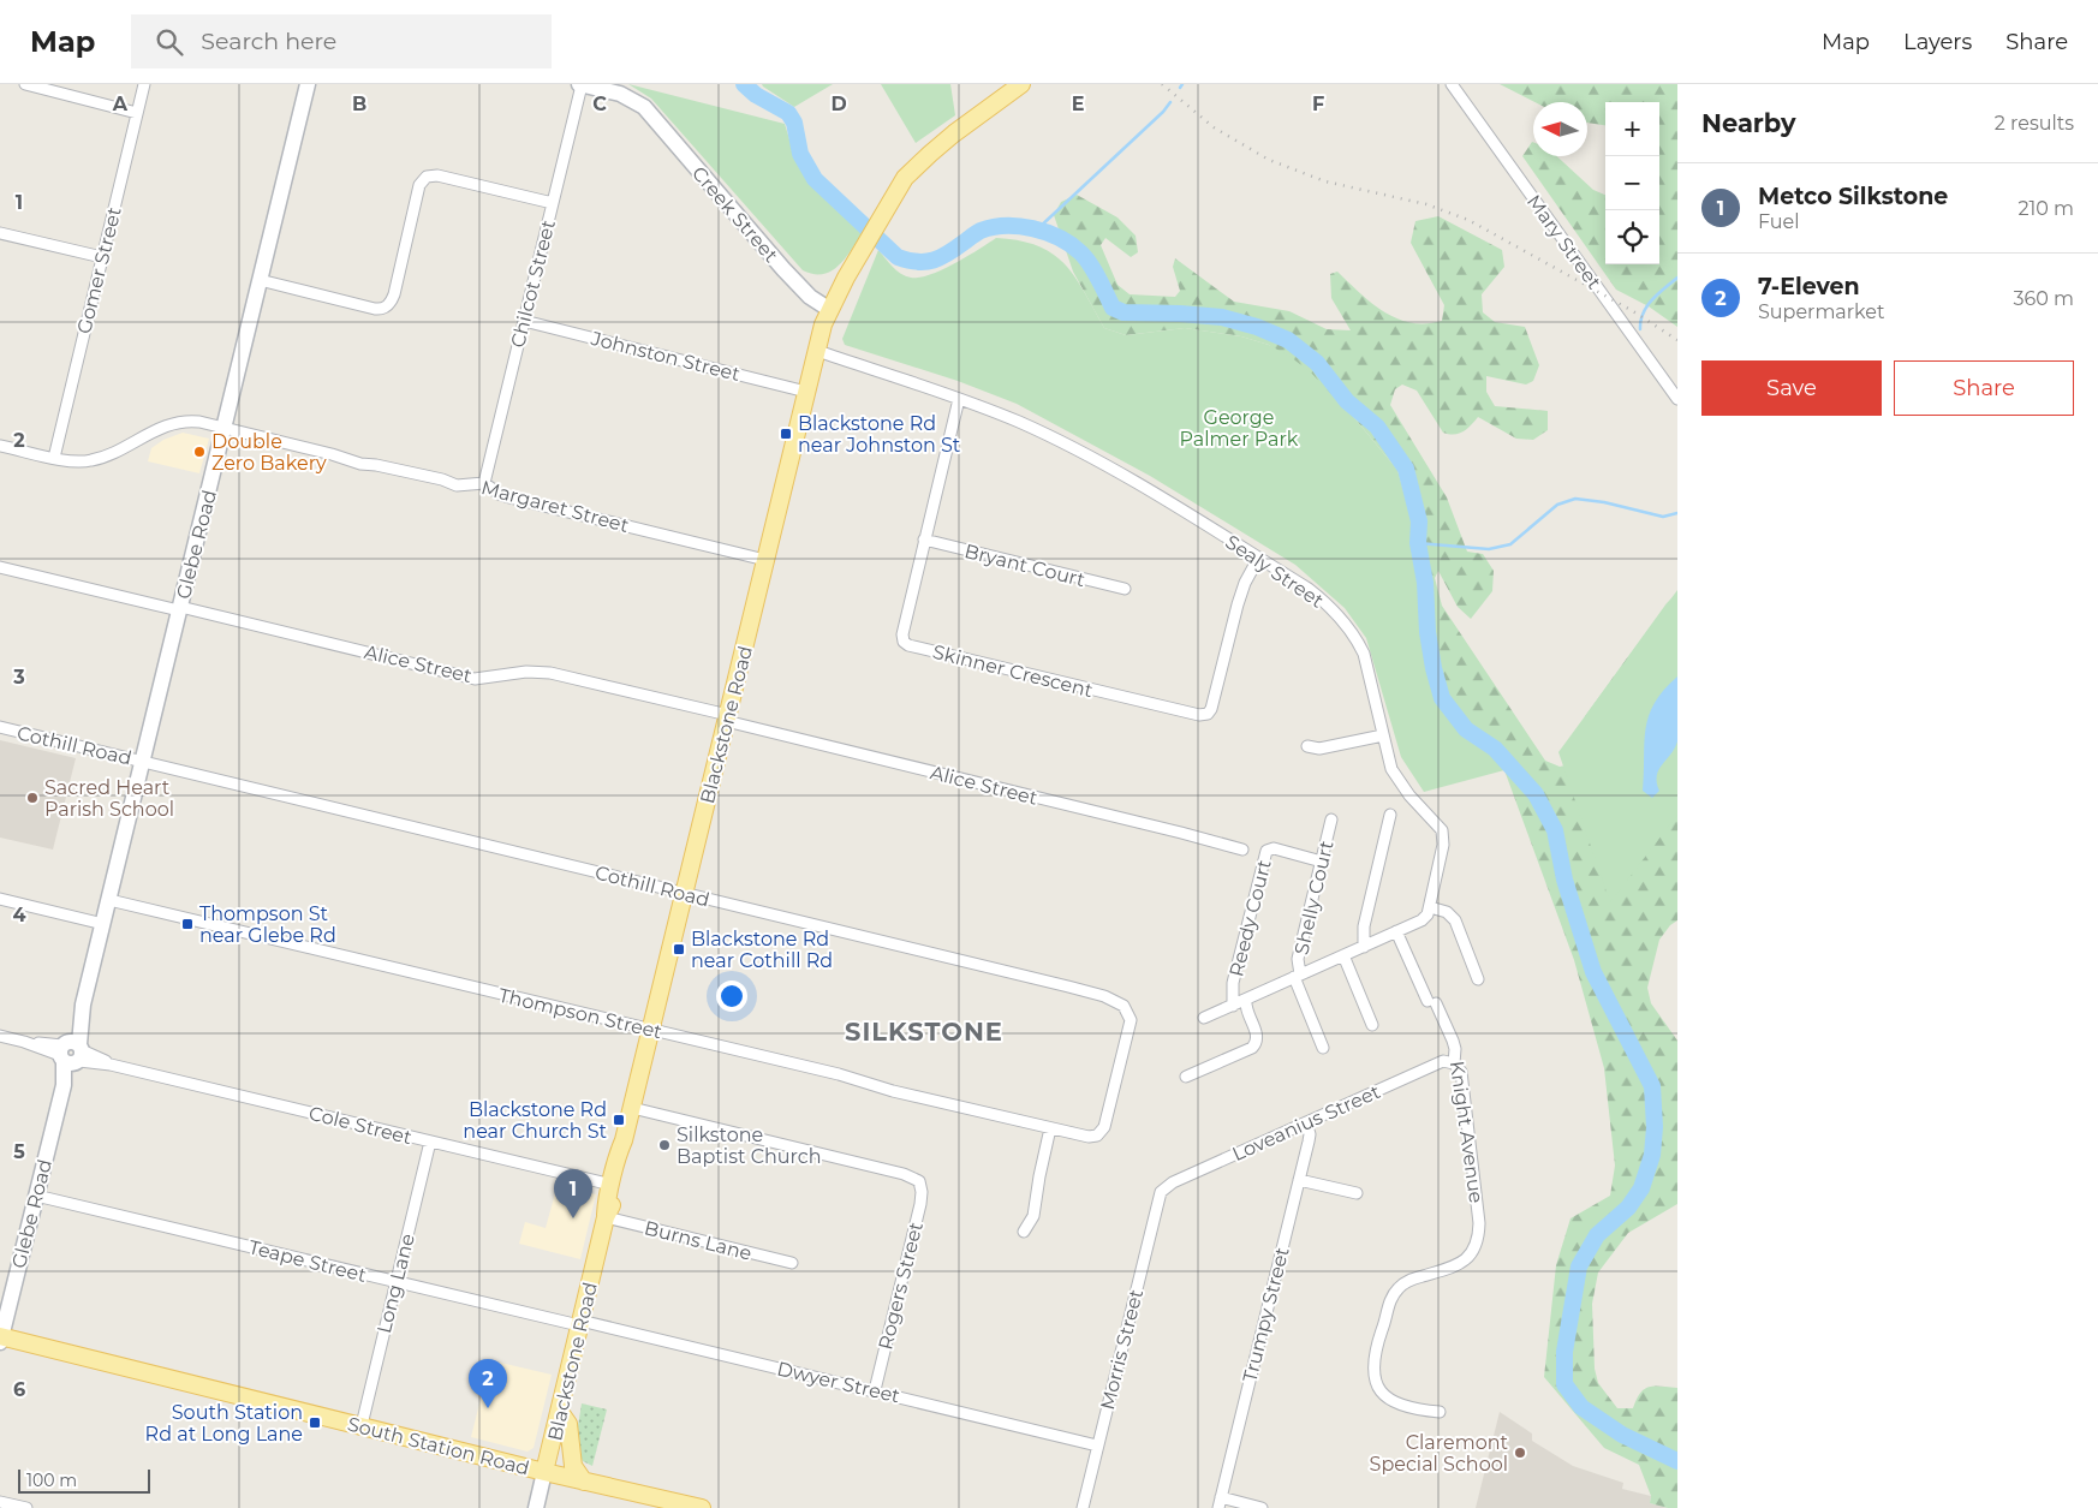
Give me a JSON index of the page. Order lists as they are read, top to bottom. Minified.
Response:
{"streets":{"main road":["Blackstone Road","South Station Road"],"street":["Creek Street","Mary Street","Gomer Street","Chilcot Street","Johnston Street","Margaret Street","Glebe Road","Bryant Court","Sealy Street","Alice Street","Skinner Crescent","Cothill Road","Shelly Court","Reedy Court","Thompson Street","Loveanius Street","Cole Street","Knight Avenue","Burns Lane","Teape Street","Long Lane","Rogers Street","Trumpy Street","Morris Street","Dwyer Street"]},"crossings":[["Creek Street","Chilcot Street"],["Creek Street","Blackstone Road"],["Gomer Street","Margaret Street"],["Chilcot Street","Johnston Street"],["Chilcot Street","Margaret Street"],["Johnston Street","Blackstone Road"],["Margaret Street","Glebe Road"],["Margaret Street","Blackstone Road"],["Glebe Road","Alice Street"],["Glebe Road","Cothill Road"],["Glebe Road","Thompson Street"],["Glebe Road","Cole Street"],["Glebe Road","Teape Street"],["Glebe Road","South Station Road"],["Bryant Court","Skinner Crescent"],["Sealy Street","Skinner Crescent"],["Sealy Street","Blackstone Road"],["Alice Street","Blackstone Road"],["Blackstone Road","Cothill Road"],["Blackstone Road","Thompson Street"],["Blackstone Road","Cole Street"],["Blackstone Road","Burns Lane"],["Blackstone Road","Teape Street"],["Blackstone Road","Rogers Street"],["Blackstone Road","Dwyer Street"],["Blackstone Road","South Station Road"],["Cothill Road","Thompson Street"],["Shelly Court","Reedy Court"],["Loveanius Street","Knight Avenue"],["Loveanius Street","Trumpy Street"],["Loveanius Street","Morris Street"],["Cole Street","Long Lane"],["Teape Street","Long Lane"],["Teape Street","Dwyer Street"],["Long Lane","South Station Road"],["Rogers Street","Dwyer Street"],["Morris Street","Dwyer Street"]],"districts":["SILKSTONE"],"parks":["George Palmer Park"],"places":{"transit":["Blackstone Rd near Johnston St","Thompson St near Glebe Rd","Blackstone Rd near Cothill Rd","Blackstone Rd near Church St","South Station Rd at Long Lane"],"other":["Double Zero Bakery","Sacred Heart Parish School","Silkstone Baptist Church","Claremont Special School"]},"scale_bar":"100 m","north":"left","page":{"header":"Map","search":"Search here","nav":["Map","Layers","Share"],"heading":["Nearby","2 results"],"map_buttons":["+","−"],"list":[{"mark":"1","name":"Metco Silkstone","note":"Fuel","value":"210 m"},{"mark":"2","name":"7-Eleven","note":"Supermarket","value":"360 m"}],"buttons":["Save","Share"],"pins":["1","2"],"scale":"100 m"},"grid":{"columns":["A","B","C","D","E","F"],"rows":["1","2","3","4","5","6"]}}
